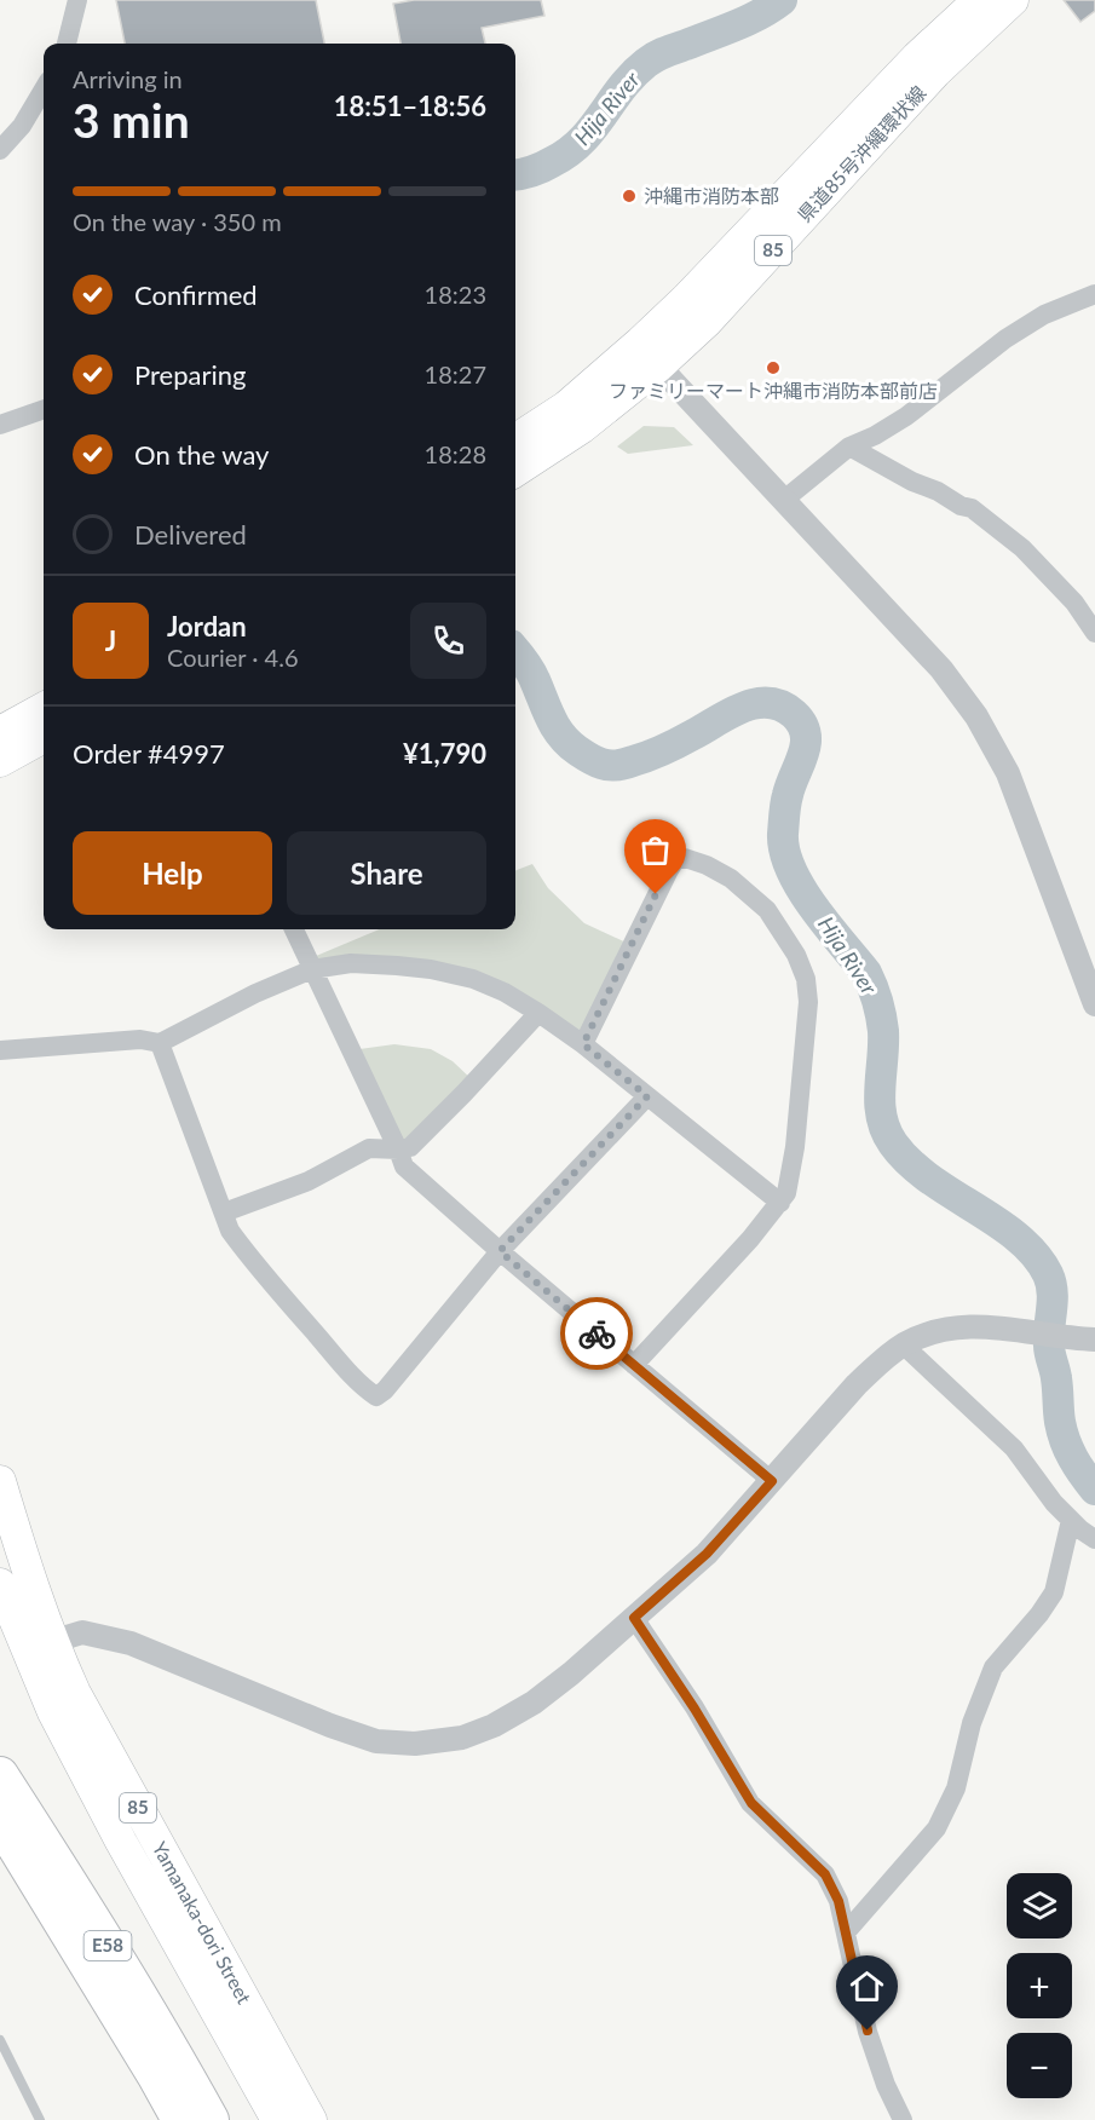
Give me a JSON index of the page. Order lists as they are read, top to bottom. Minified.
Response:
{"streets":{"highway":["E58"],"main road":["県道85号沖縄環状線","85","Yamanaka-dori Street"]},"water":["Hija River"],"places":["沖縄市消防本部","ファミリーマート沖縄市消防本部前店"],"page":{"heading":["3 min","Arriving in","18:51–18:56"],"panel":["Jordan","Courier · 4.6","Order #4997","¥1,790"],"bar":"On the way · 350 m","list":[["Confirmed","18:23"],["Preparing","18:27"],["On the way","18:28"],"Delivered"],"round":"J","buttons":["Help","Share"],"map_buttons":["+","−"]}}
